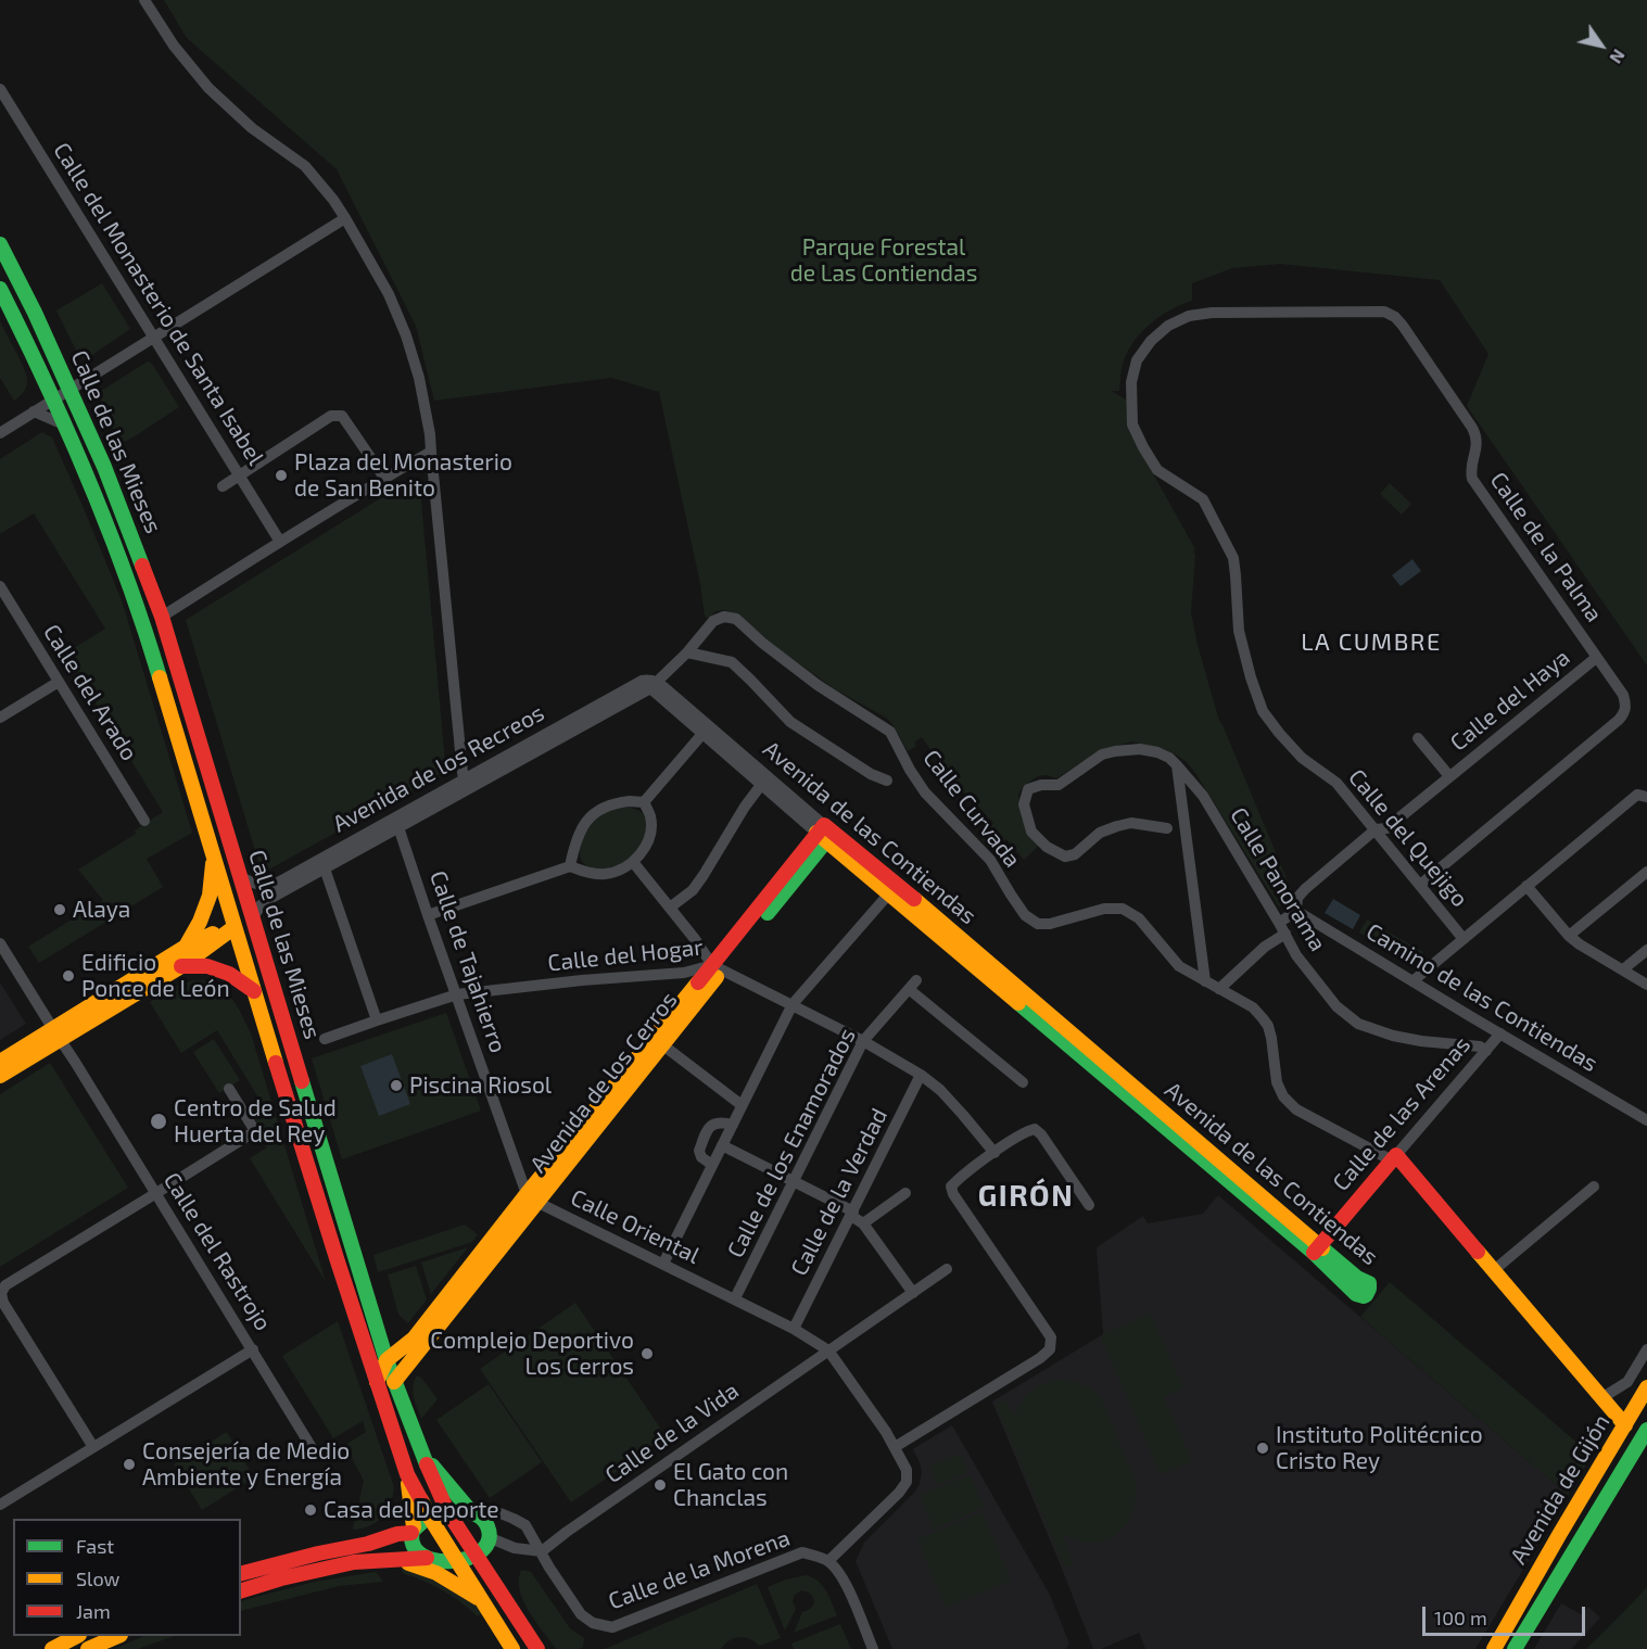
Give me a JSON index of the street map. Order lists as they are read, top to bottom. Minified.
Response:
{"streets":{"main road":["Calle de las Mieses","Avenida de las Contiendas","Avenida de los Cerros","Calle de las Arenas","Avenida de Gijón"],"street":["Calle del Monasterio de Santa Isabel","Calle de la Palma","Calle del Arado","Calle del Haya","Avenida de los Recreos","Calle Curvada","Calle del Quejigo","Calle Panorama","Calle del Hogar","Calle de Tajahierro","Camino de las Contiendas","Calle de los Enamorados","Calle de la Verdad","Calle Oriental","Calle del Rastrojo","Calle de la Vida","Calle de la Morena"]},"crossings":[["Calle de las Mieses","Avenida de los Recreos"],["Calle de las Mieses","Avenida de los Cerros"],["Calle de las Mieses","Calle de la Morena"],["Calle de la Palma","Calle del Haya"],["Calle de la Palma","Calle del Quejigo"],["Calle del Haya","Calle del Quejigo"],["Calle del Haya","Calle Panorama"],["Calle del Haya","Camino de las Contiendas"],["Avenida de los Recreos","Calle Curvada"],["Avenida de los Recreos","Avenida de las Contiendas"],["Avenida de los Recreos","Calle de Tajahierro"],["Calle Curvada","Avenida de las Contiendas"],["Avenida de las Contiendas","Avenida de los Cerros"],["Avenida de las Contiendas","Calle de las Arenas"],["Calle Panorama","Calle de las Arenas"],["Calle del Hogar","Calle de Tajahierro"],["Calle del Hogar","Avenida de los Cerros"],["Calle del Hogar","Calle de los Enamorados"],["Calle del Hogar","Calle de la Verdad"],["Calle de Tajahierro","Avenida de los Cerros"],["Calle de Tajahierro","Calle Oriental"],["Camino de las Contiendas","Calle de las Arenas"],["Avenida de los Cerros","Calle Oriental"],["Calle de los Enamorados","Calle Oriental"],["Calle de la Verdad","Calle Oriental"],["Calle Oriental","Calle de la Vida"],["Calle de la Vida","Calle de la Morena"]],"districts":["LA CUMBRE","GIRÓN"],"parks":["Parque Forestal de Las Contiendas"],"places":["Plaza del Monasterio de San Benito","Alaya","Edificio Ponce de León","Piscina Riosol","Centro de Salud Huerta del Rey","Complejo Deportivo Los Cerros","Instituto Politécnico Cristo Rey","Consejería de Medio Ambiente y Energía","El Gato con Chanclas","Casa del Deporte"],"legend":["Fast","Slow","Jam"],"scale_bar":"100 m","north":"bottom right"}
